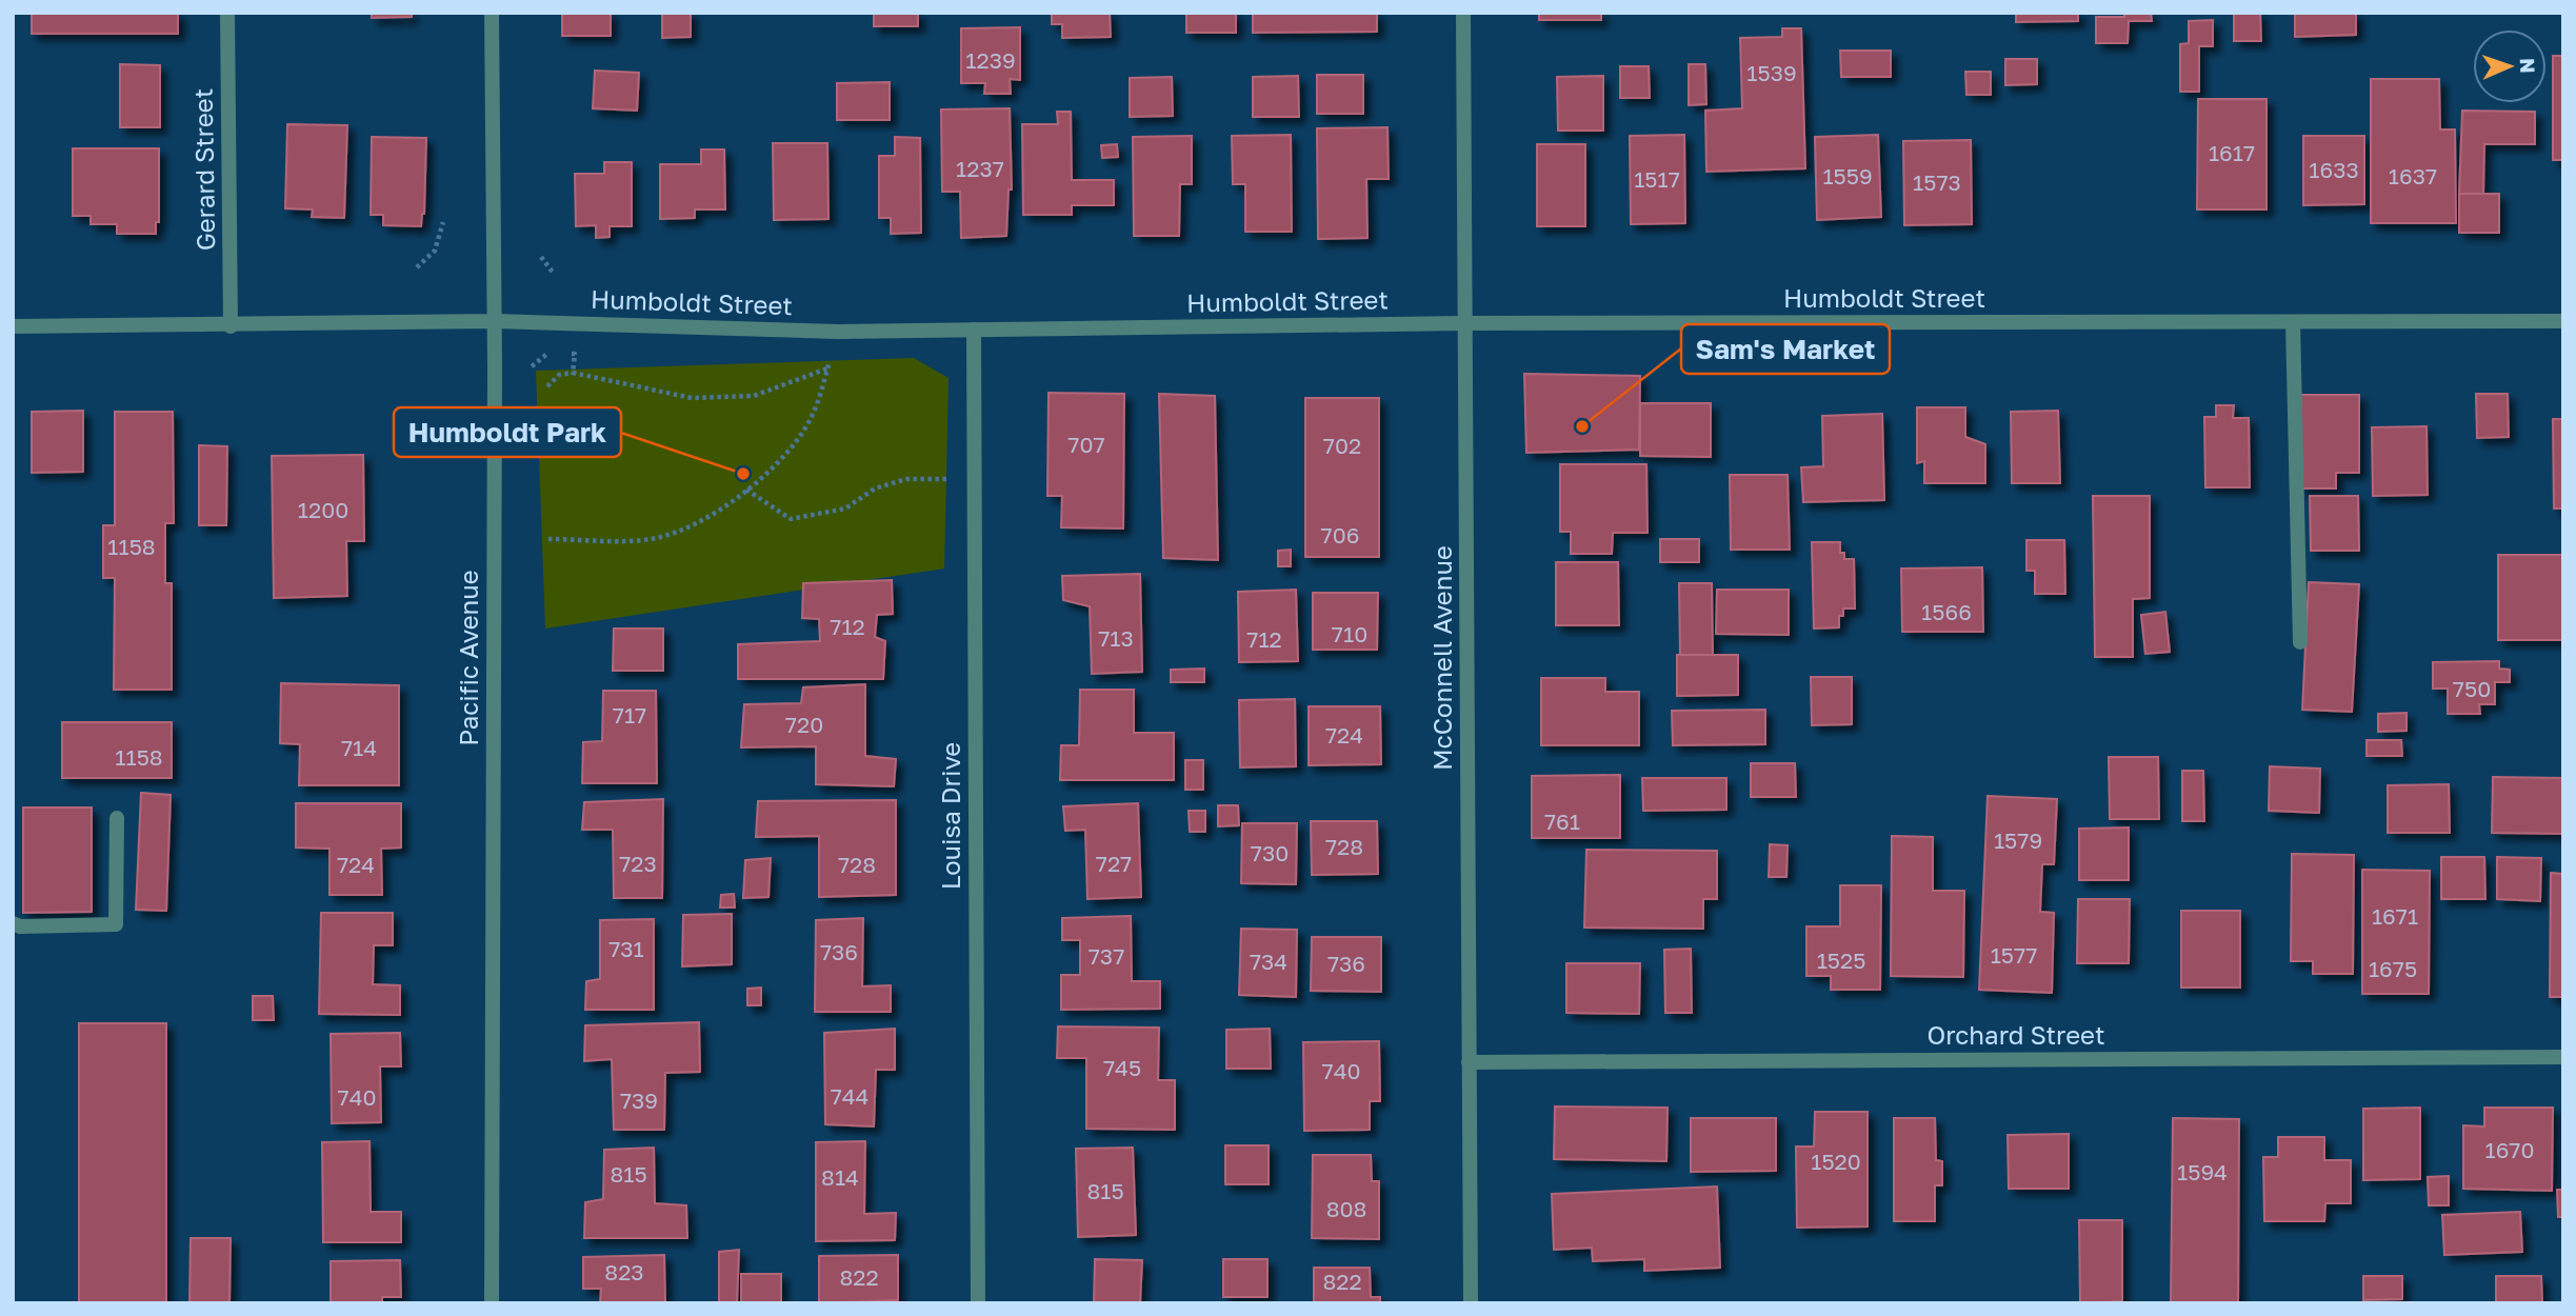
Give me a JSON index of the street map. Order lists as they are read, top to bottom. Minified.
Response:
{"streets":{"street":["Gerard Street","Humboldt Street","Pacific Avenue","McConnell Avenue","Louisa Drive","Orchard Street"]},"crossings":[["Gerard Street","Humboldt Street"],["Humboldt Street","Pacific Avenue"],["Humboldt Street","McConnell Avenue"],["Humboldt Street","Louisa Drive"],["McConnell Avenue","Orchard Street"]],"places":["Sam's Market","Humboldt Park"],"house_numbers":["1239","1539","1617","1237","1633","1559","1637","1517","1573","707","702","1200","706","1158","1566","712","710","713","712","750","717","720","724","714","1158","761","1579","728","730","723","727","724","728","1671","731","736","1577","737","1525","734","736","1675","745","740","744","740","739","1670","1520","1594","815","814","815","808","823","822","822"],"north":"right"}
